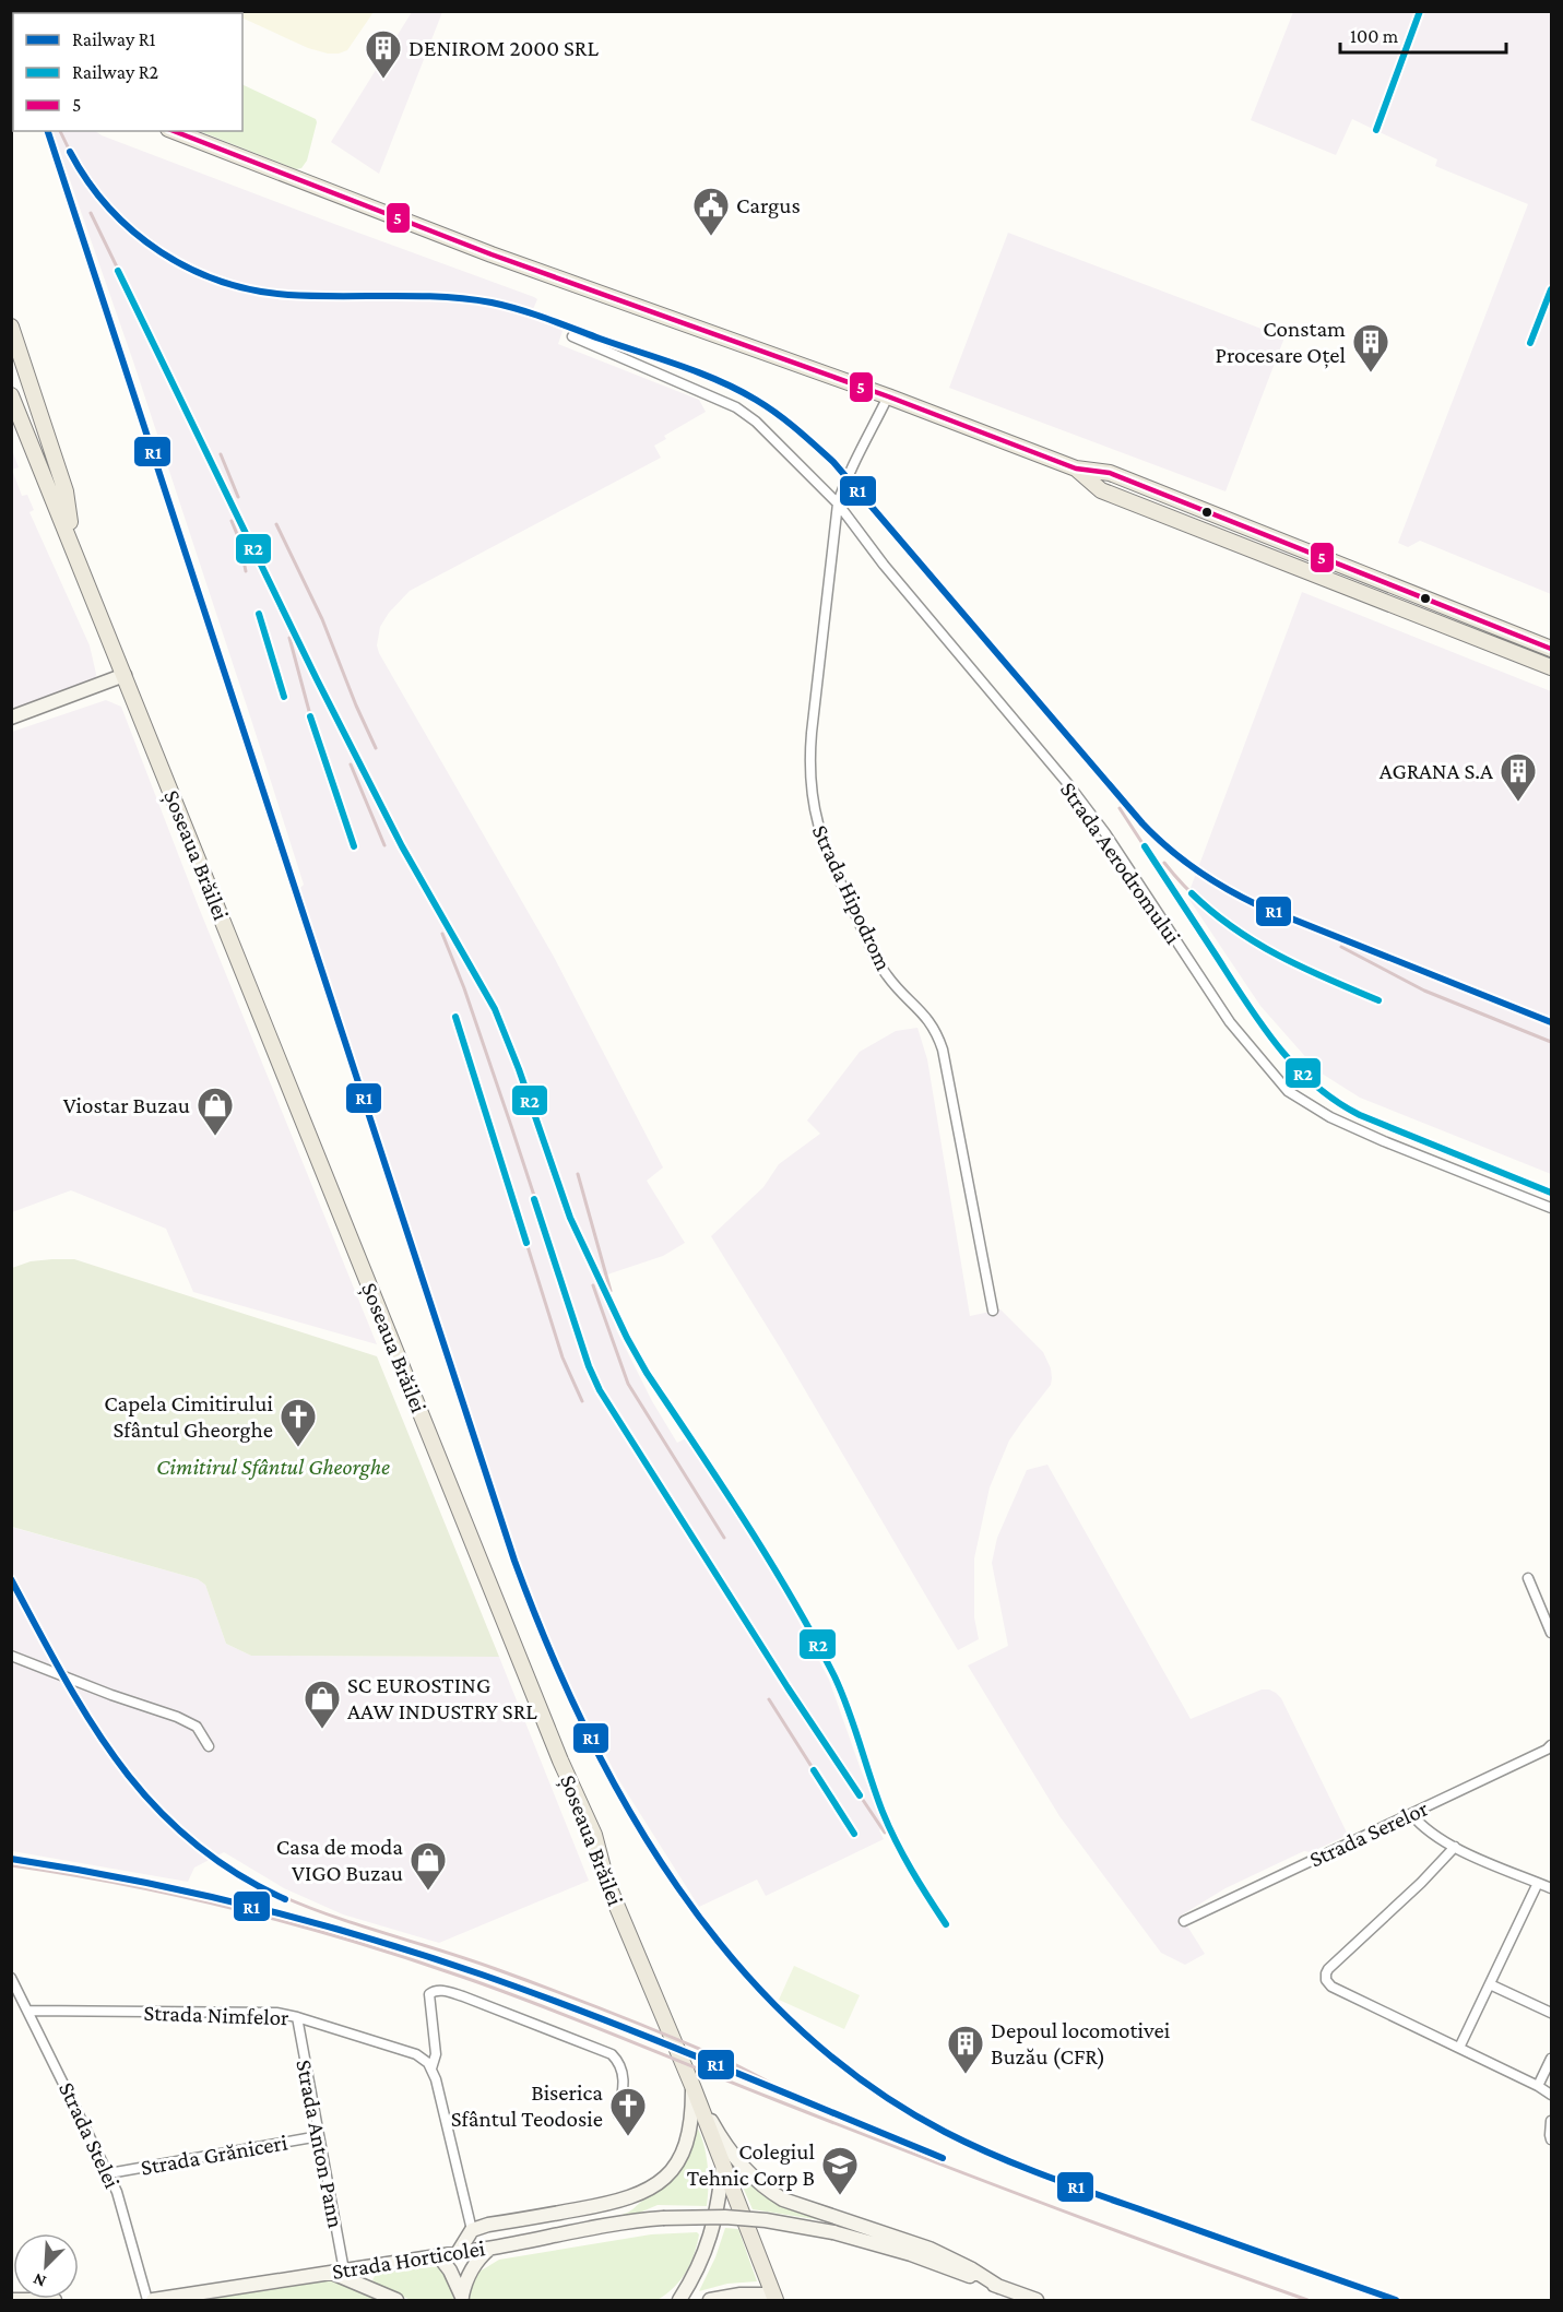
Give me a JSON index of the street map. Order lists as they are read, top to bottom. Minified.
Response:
{"streets":{"main road":["Șoseaua Brăilei","Strada Horticolei"],"street":["Strada Aerodromului","Strada Hipodrom","Strada Serelor","Strada Nimfelor","Strada Stelei","Strada Anton Pann","Strada Grăniceri"]},"crossings":[["Strada Aerodromului","Strada Hipodrom"],["Strada Nimfelor","Strada Stelei"],["Strada Nimfelor","Strada Anton Pann"],["Strada Stelei","Strada Grăniceri"],["Strada Stelei","Strada Horticolei"],["Strada Anton Pann","Strada Grăniceri"],["Strada Anton Pann","Strada Horticolei"]],"parks":["Cimitirul Sfântul Gheorghe"],"places":{"building":["DENIROM 2000 SRL","Constam Procesare Oțel","AGRANA S.A","Depoul locomotivei Buzău (CFR)"],"public building":["Cargus"],"shop":["Viostar Buzau","SC EUROSTING AAW INDUSTRY SRL","Casa de moda VIGO Buzau"],"church":["Capela Cimitirului Sfântul Gheorghe","Biserica Sfântul Teodosie"],"school or university":["Colegiul Tehnic Corp B"]},"lines":["rail line R2","rail line R1","transit line 5"],"legend":["Railway R1","Railway R2","5"],"scale_bar":"100 m","north":"bottom left"}
